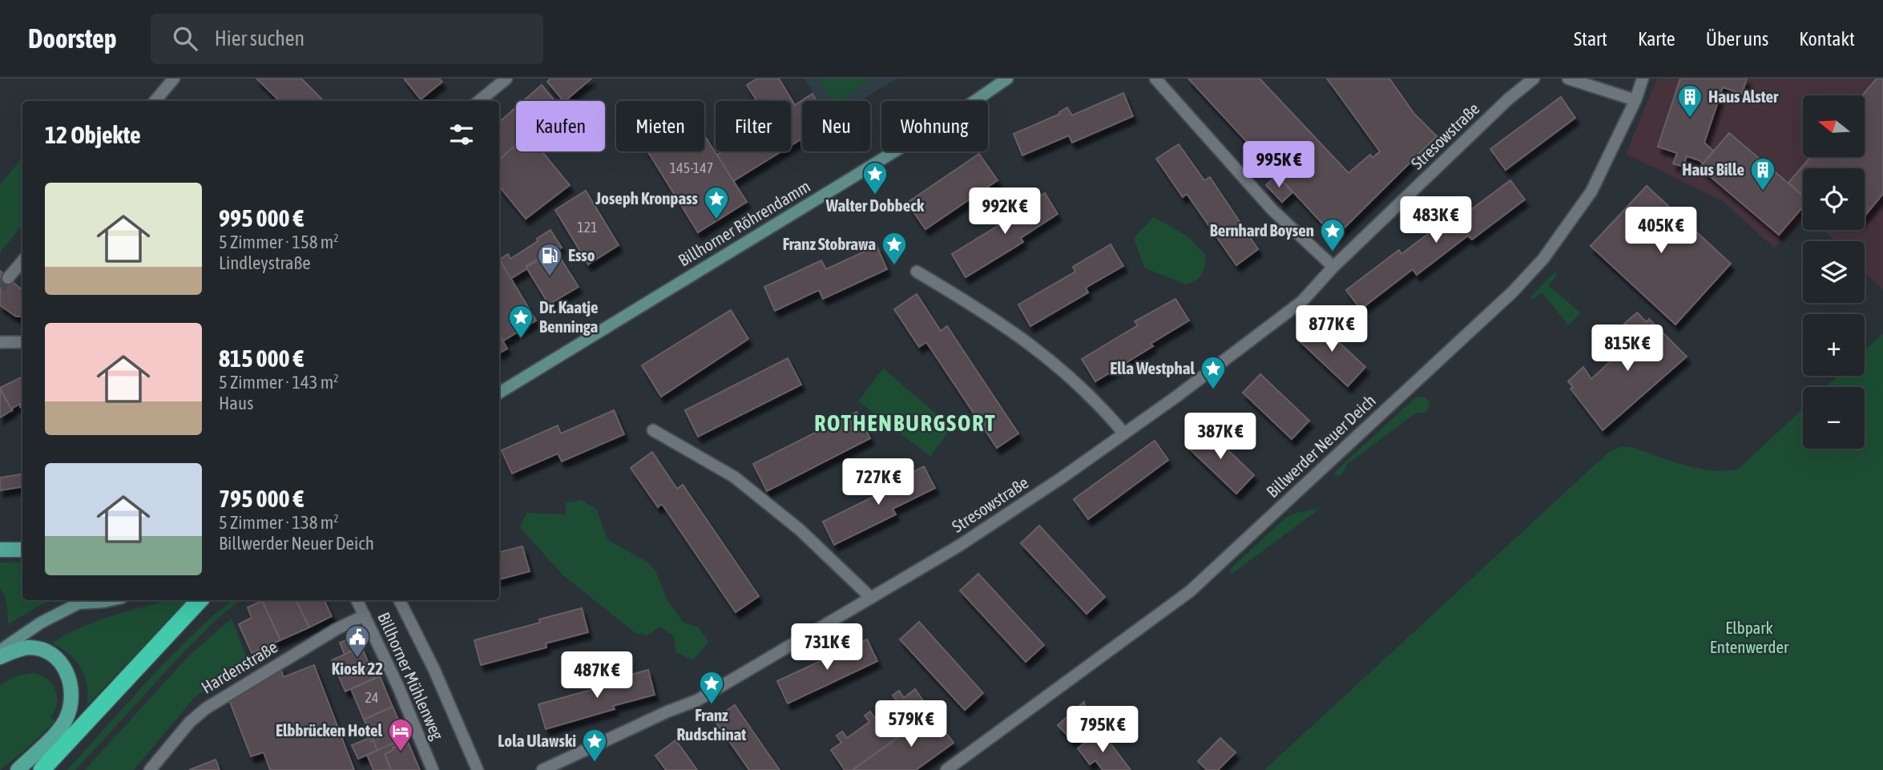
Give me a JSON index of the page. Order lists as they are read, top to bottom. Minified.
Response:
{"streets":{"street":["Stresowstraße","Billhorner Röhrendamm","Billwerder Neuer Deich","Hardenstraße","Billhorner Mühlenweg"]},"crossings":[["Hardenstraße","Billhorner Mühlenweg"]],"districts":["ROTHENBURGSORT"],"parks":["Elbpark Entenwerder"],"places":{"building":["Haus Alster","Haus Bille"],"place":["Walter Dobbeck","Joseph Kronpass","Bernhard Boysen","Franz Stobrawa","Dr. Kaatje Benninga","Ella Westphal","Franz Rudschinat","Lola Ulawski"],"fuel station":["Esso"],"public building":["Kiosk 22"],"hotel":["Elbbrücken Hotel"]},"house_numbers":["145-147","121","24"],"north":"left","page":{"header":"Doorstep","search":"Hier suchen","nav":["Start","Karte","Über uns","Kontakt"],"map_buttons":["+","−"],"chip":["Kaufen","Mieten","Filter","Neu","Wohnung"],"heading":"12 Objekte","price":["995K €","992K €","483K €","405K €","877K €","815K €","387K €","727K €","731K €","487K €","579K €","795K €"],"list":[{"name":"995 000 €","note":"5 Zimmer · 158 m² · Lindleystraße"},{"name":"815 000 €","note":"5 Zimmer · 143 m² · Haus"},{"name":"795 000 €","note":"5 Zimmer · 138 m² · Billwerder Neuer Deich"}]}}
